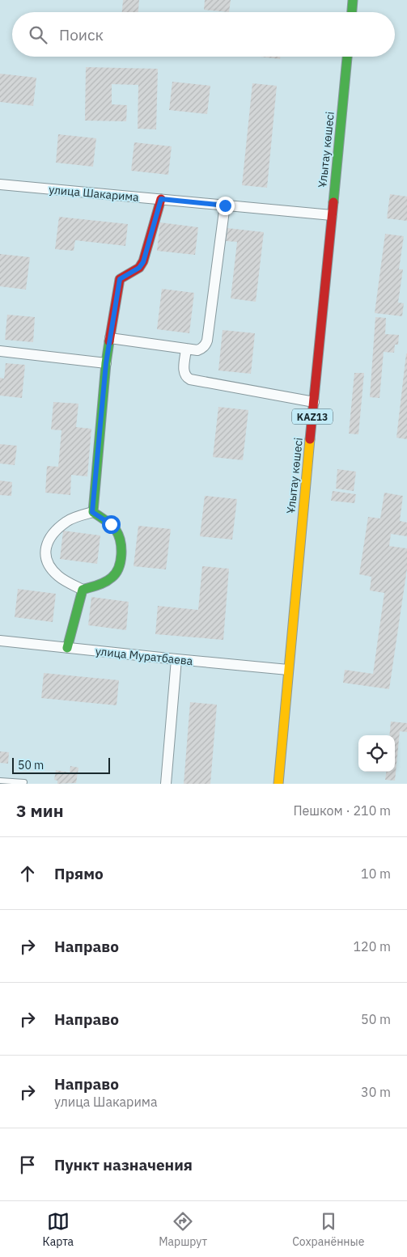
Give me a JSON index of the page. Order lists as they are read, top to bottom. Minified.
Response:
{"streets":{"main road":["Ұлытау көшесі","KAZ13"],"street":["улица Шакарима","улица Муратбаева"]},"crossings":[["Ұлытау көшесі","улица Шакарима"],["Ұлытау көшесі","улица Муратбаева"]],"scale_bar":"50 m","page":{"search":"Поиск","scale":"50 m","heading":["3 мин","Пешком · 210 m"],"list":[["Прямо","10 m"],["Направо","120 m"],["Направо","50 m"],["Направо","улица Шакарима","30 m"],"Пункт назначения"],"nav":["Карта","Маршрут","Сохранённые"]}}
